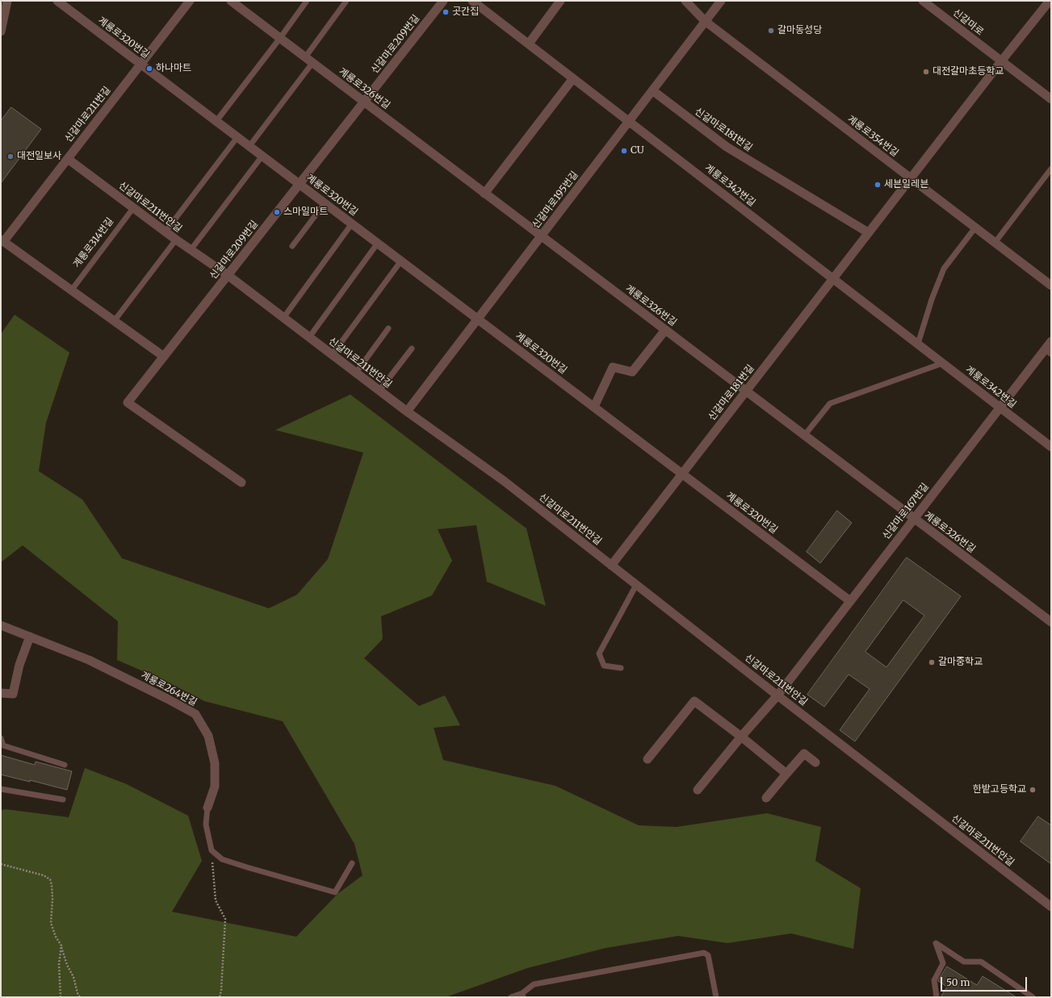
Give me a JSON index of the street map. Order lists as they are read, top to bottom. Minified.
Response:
{"streets":{"street":["신갈마로","계룡로320번길","신갈마로209번길","계룡로326번길","신갈마로211번길","신갈마로181번길","계룡로354번길","계룡로342번길","신갈마로195번길","신갈마로211번안길","신갈마로167번길","계룡로264번길"],"lane":["계룡로314번길"]},"crossings":[["신갈마로","신갈마로181번길"],["계룡로320번길","신갈마로209번길"],["계룡로320번길","신갈마로211번길"],["계룡로320번길","신갈마로181번길"],["계룡로320번길","신갈마로195번길"],["계룡로320번길","신갈마로167번길"],["신갈마로209번길","계룡로326번길"],["신갈마로209번길","신갈마로211번안길"],["계룡로326번길","신갈마로181번길"],["계룡로326번길","신갈마로195번길"],["계룡로326번길","신갈마로167번길"],["신갈마로211번길","신갈마로211번안길"],["신갈마로181번길","계룡로354번길"],["신갈마로181번길","계룡로342번길"],["신갈마로181번길","신갈마로195번길"],["신갈마로181번길","신갈마로211번안길"],["계룡로354번길","신갈마로195번길"],["계룡로342번길","신갈마로195번길"],["계룡로342번길","신갈마로167번길"],["신갈마로195번길","신갈마로211번안길"],["신갈마로211번안길","계룡로314번길"],["신갈마로211번안길","신갈마로167번길"]],"places":["곳간집","갈마동성당","하나마트","대전갈마초등학교","CU","대전일보사","세븐일레븐","스마일마트","갈마중학교","한밭고등학교"],"scale_bar":"50 m"}
